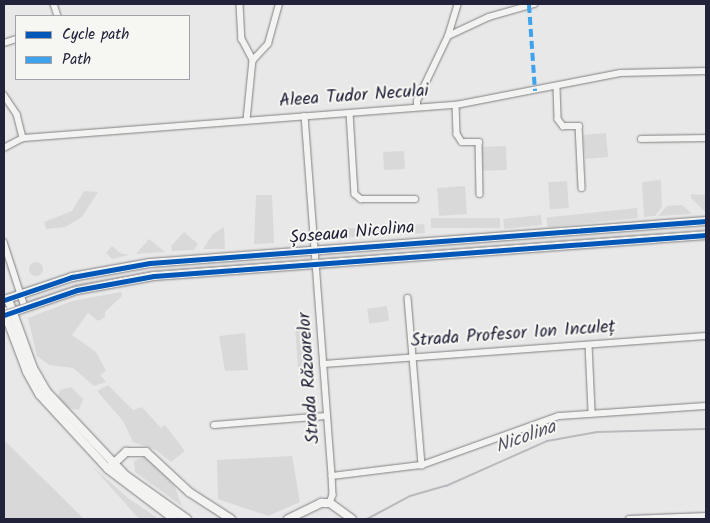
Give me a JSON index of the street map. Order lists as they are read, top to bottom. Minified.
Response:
{"streets":{"main road":["Șoseaua Nicolina"],"street":["Aleea Tudor Neculai","Strada Profesor Ion Inculeț","Strada Răzoarelor"]},"crossings":[["Aleea Tudor Neculai","Strada Răzoarelor"],["Șoseaua Nicolina","Strada Răzoarelor"],["Strada Profesor Ion Inculeț","Strada Răzoarelor"]],"water":["Nicolina"],"legend":["Cycle path","Path"]}
